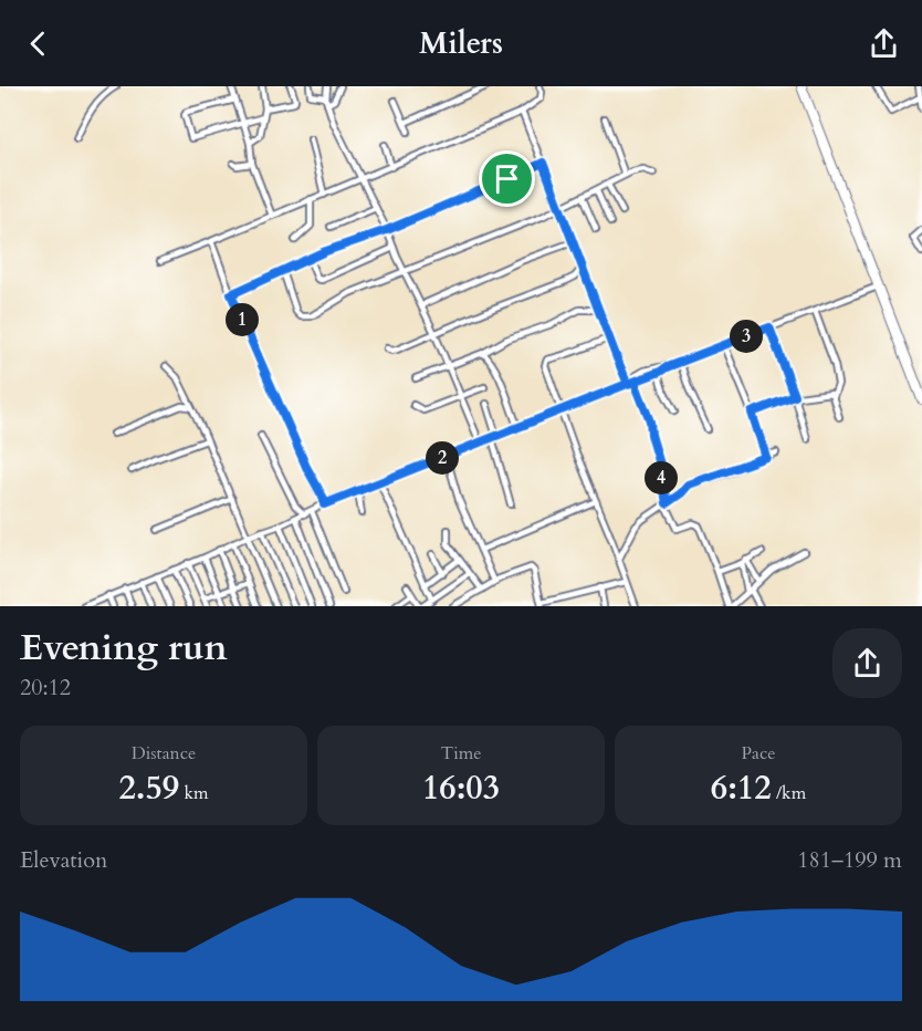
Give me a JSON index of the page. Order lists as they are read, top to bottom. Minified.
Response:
{"page":{"header":"Milers","pins":["1","3","2","4"],"heading":["Evening run","20:12"],"stats":[["Distance","2.59 km"],["Time","16:03"],["Pace","6:12 /km"]],"chart":["Elevation","181–199 m"]}}
